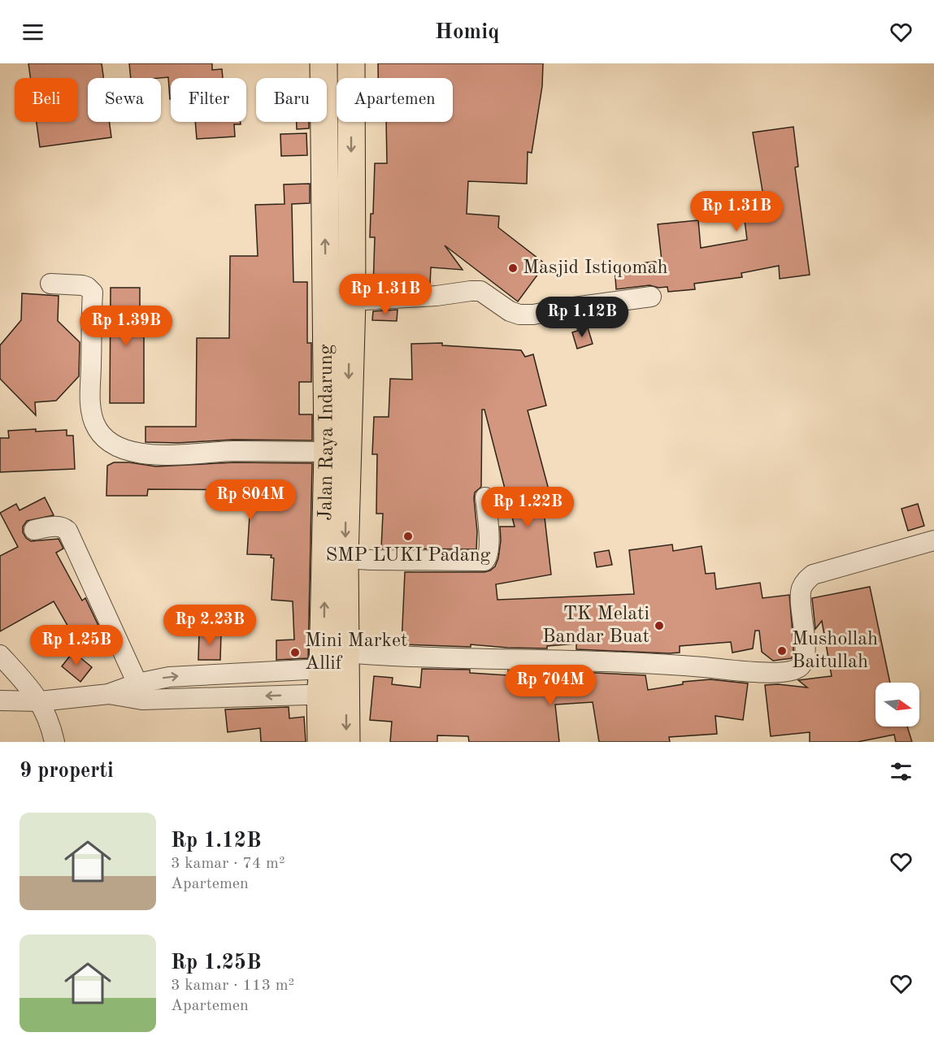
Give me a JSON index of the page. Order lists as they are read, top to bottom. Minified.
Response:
{"streets":{"highway":["Jalan Raya Indarung"]},"places":["Masjid Istiqomah","SMP LUKI Padang","TK Melati Bandar Buat","Mushollah Baitullah","Mini Market Allif"],"north":"right","page":{"header":"Homiq","chip":["Beli","Sewa","Filter","Baru","Apartemen"],"price":["Rp 1.31B","Rp 1.31B","Rp 1.12B","Rp 1.39B","Rp 804M","Rp 1.22B","Rp 2.23B","Rp 1.25B","Rp 704M"],"heading":"9 properti","list":[{"name":"Rp 1.12B","note":"3 kamar · 74 m² · Apartemen"},{"name":"Rp 1.25B","note":"3 kamar · 113 m² · Apartemen"}]}}
